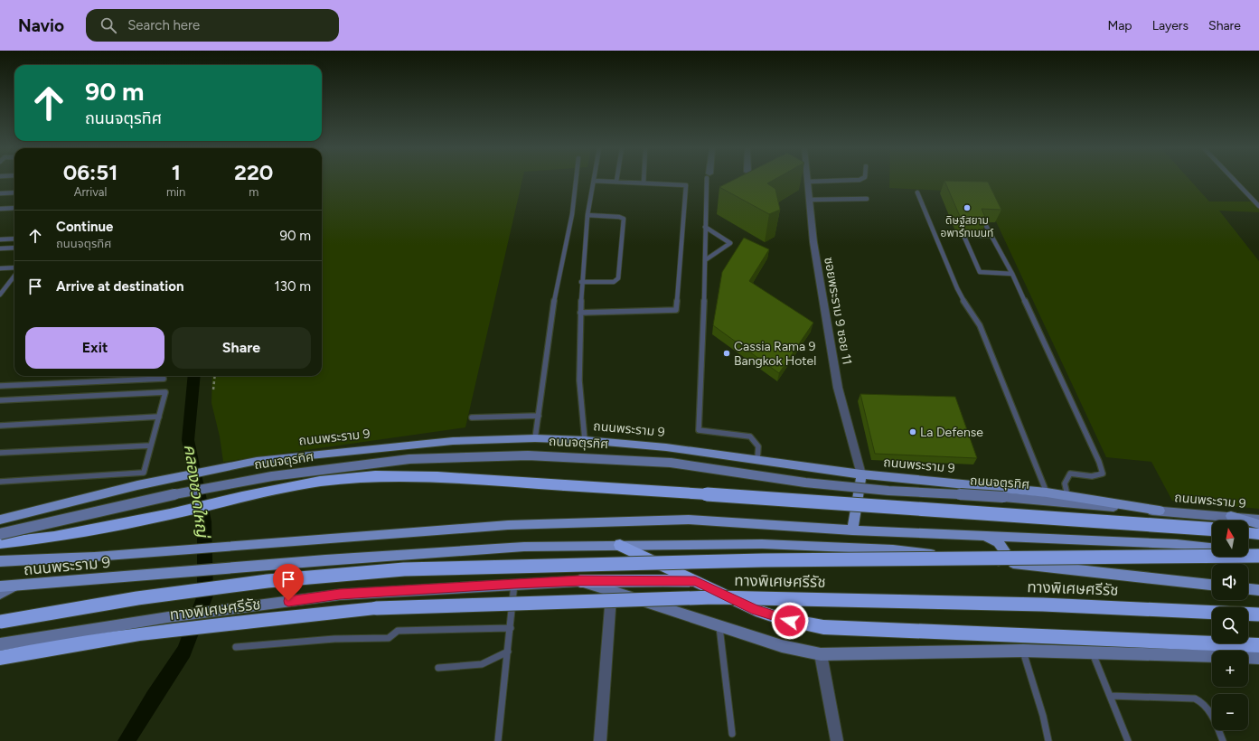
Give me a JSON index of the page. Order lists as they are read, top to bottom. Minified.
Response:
{"streets":{"highway":["ทางพิเศษศรีรัช"],"main road":["ถนนพระราม 9","ถนนจตุรทิศ"],"street":["ซอยพระราม 9 ซอย 11"]},"crossings":[["ซอยพระราม 9 ซอย 11","ถนนพระราม 9"],["ถนนพระราม 9","ถนนจตุรทิศ"]],"water":["คลองชวดใหญ่"],"places":["ดิษฐ์สยาม อพาร์ทเมนท์","Cassia Rama 9 Bangkok Hotel","La Defense"],"north":"top","page":{"header":"Navio","search":"Search here","nav":["Map","Layers","Share"],"turn":["90 m","ถนนจตุรทิศ"],"eta":["06:51","Arrival","1","min","220","m"],"list":[{"name":"Continue","note":"ถนนจตุรทิศ","value":"90 m"},{"name":"Arrive at destination","value":"130 m"}],"buttons":["Exit","Share"],"map_buttons":["+","−"]}}
